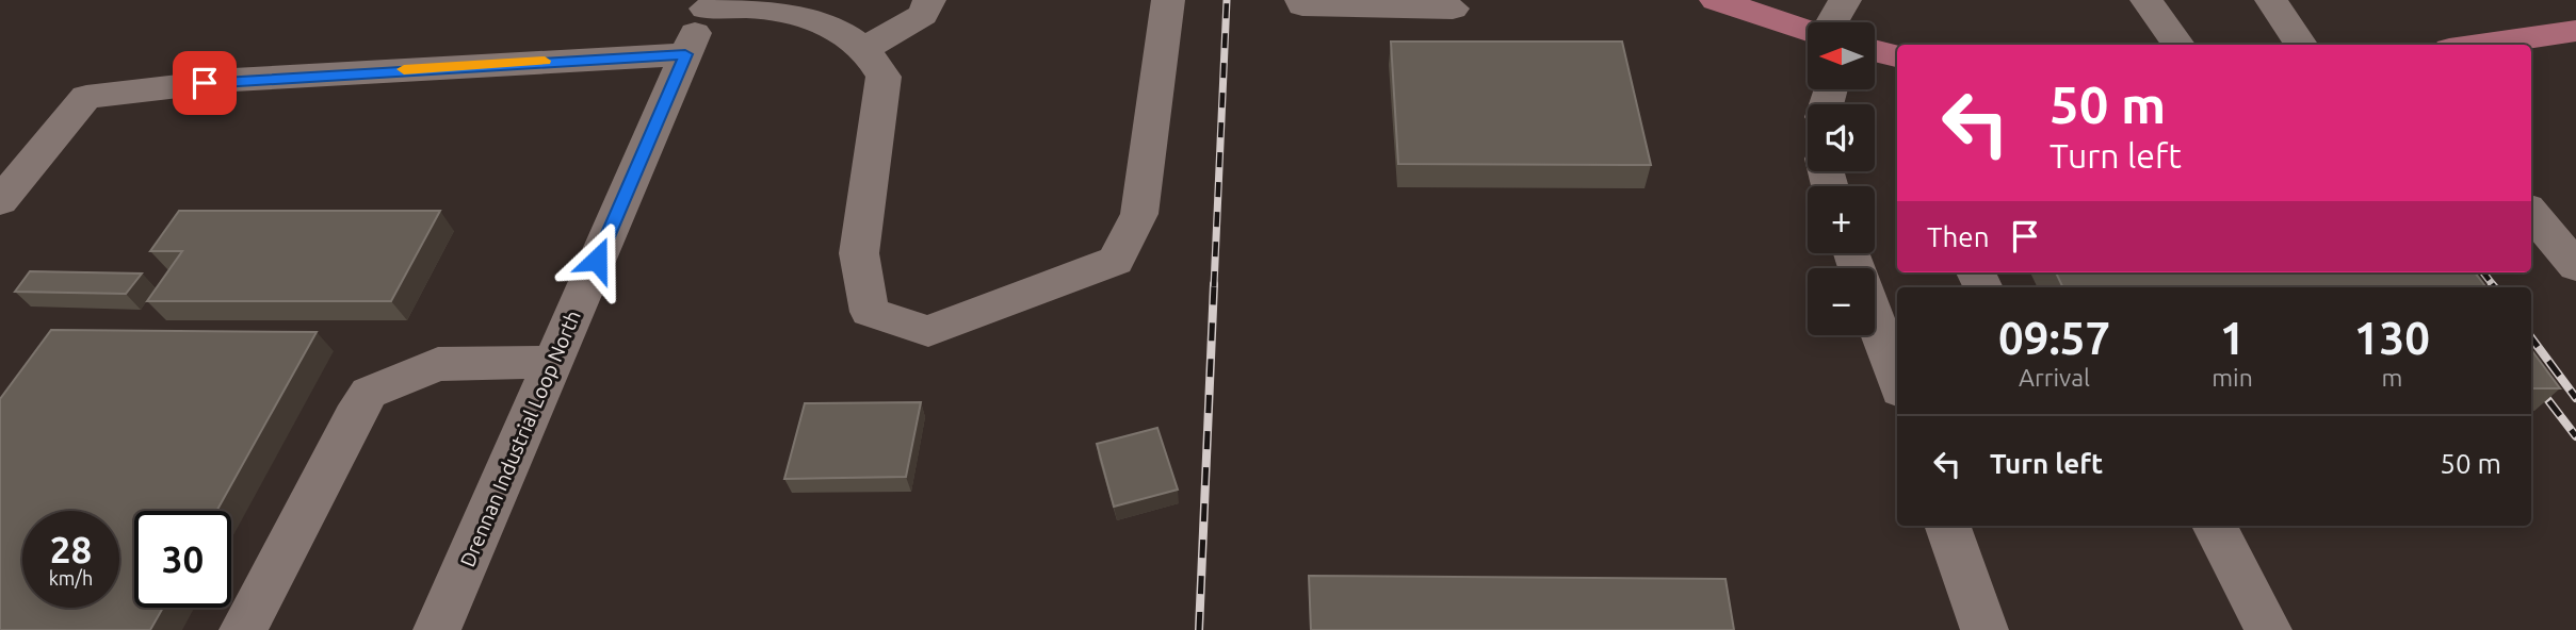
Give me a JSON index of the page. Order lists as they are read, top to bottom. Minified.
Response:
{"streets":{"street":["Drennan Industrial Loop North"]},"north":"left","page":{"map_buttons":["+","−"],"turn":["50 m","Turn left"],"then":"Then","eta":["09:57","Arrival","1","min","130","m"],"list":[{"name":"Turn left","value":"50 m"}],"speed":"28 km/h","limit":"30"}}
